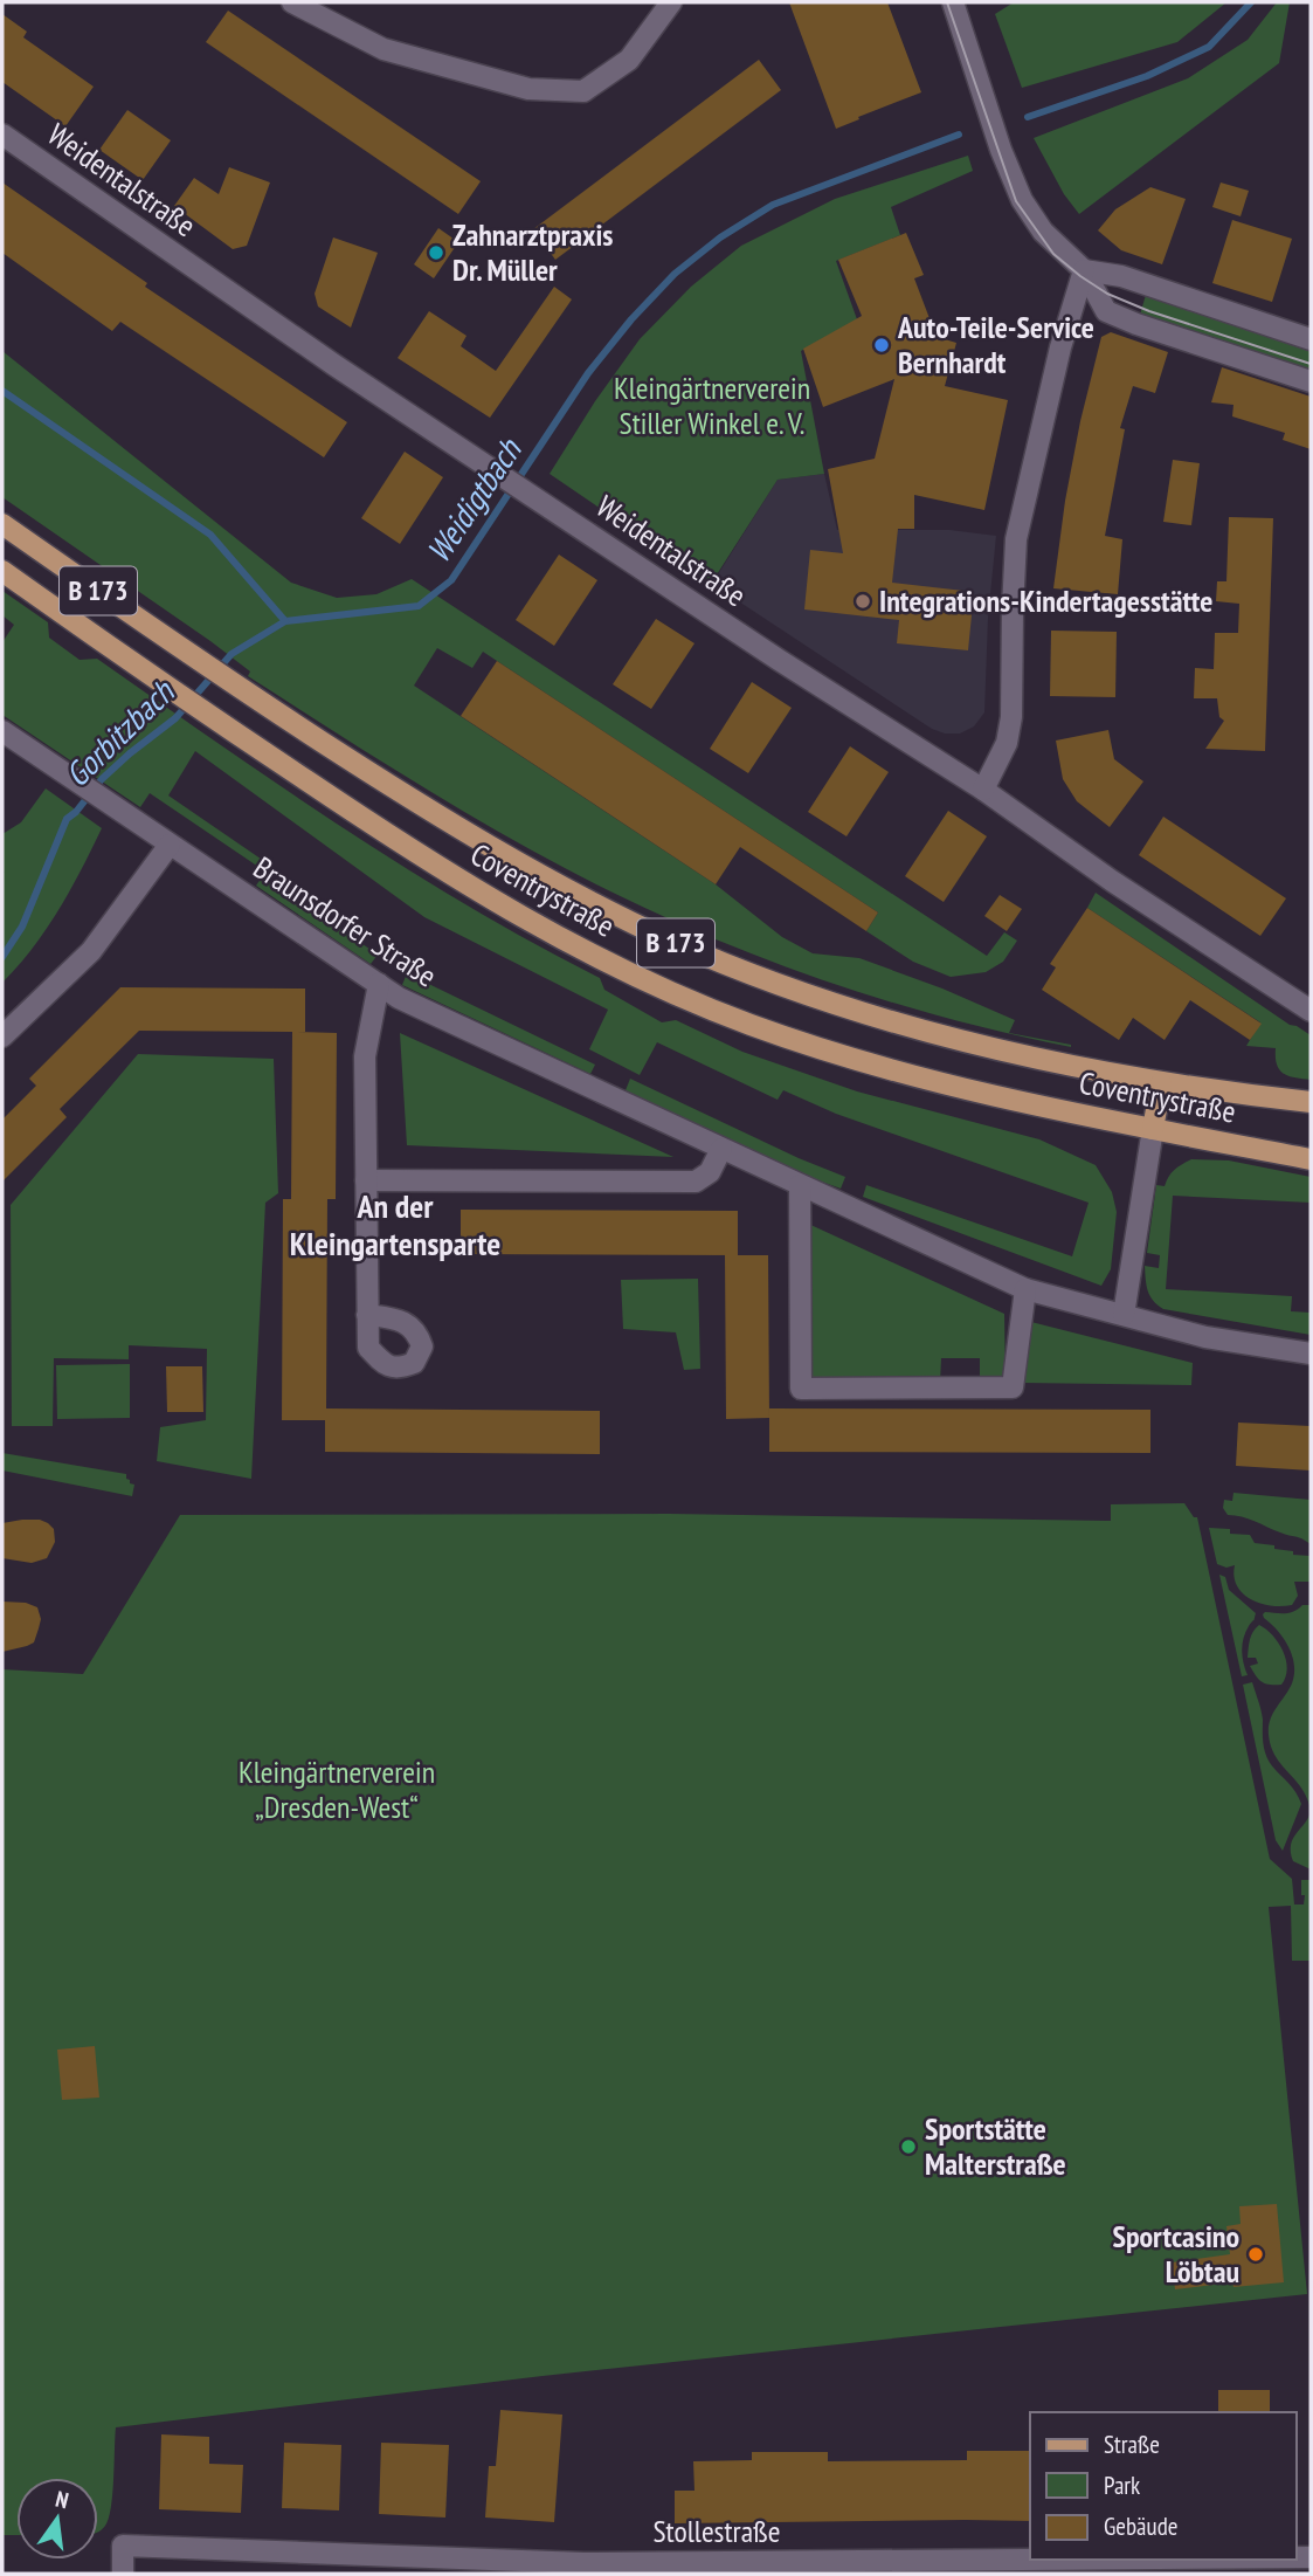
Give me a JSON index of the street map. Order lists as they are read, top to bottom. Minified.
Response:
{"streets":{"main road":["B 173","Coventrystraße"],"street":["Weidentalstraße","Braunsdorfer Straße","Stollestraße"]},"districts":["An der Kleingartensparte"],"water":["Weidigtbach","Gorbitzbach"],"parks":["Kleingärtnerverein Stiller Winkel e. V.","Kleingärtnerverein „Dresden-West“"],"places":["Zahnarztpraxis Dr. Müller","Auto-Teile-Service Bernhardt","Integrations-Kindertagesstätte","Sportstätte Malterstraße","Sportcasino Löbtau"],"legend":["Straße","Park","Gebäude"],"north":"top"}
